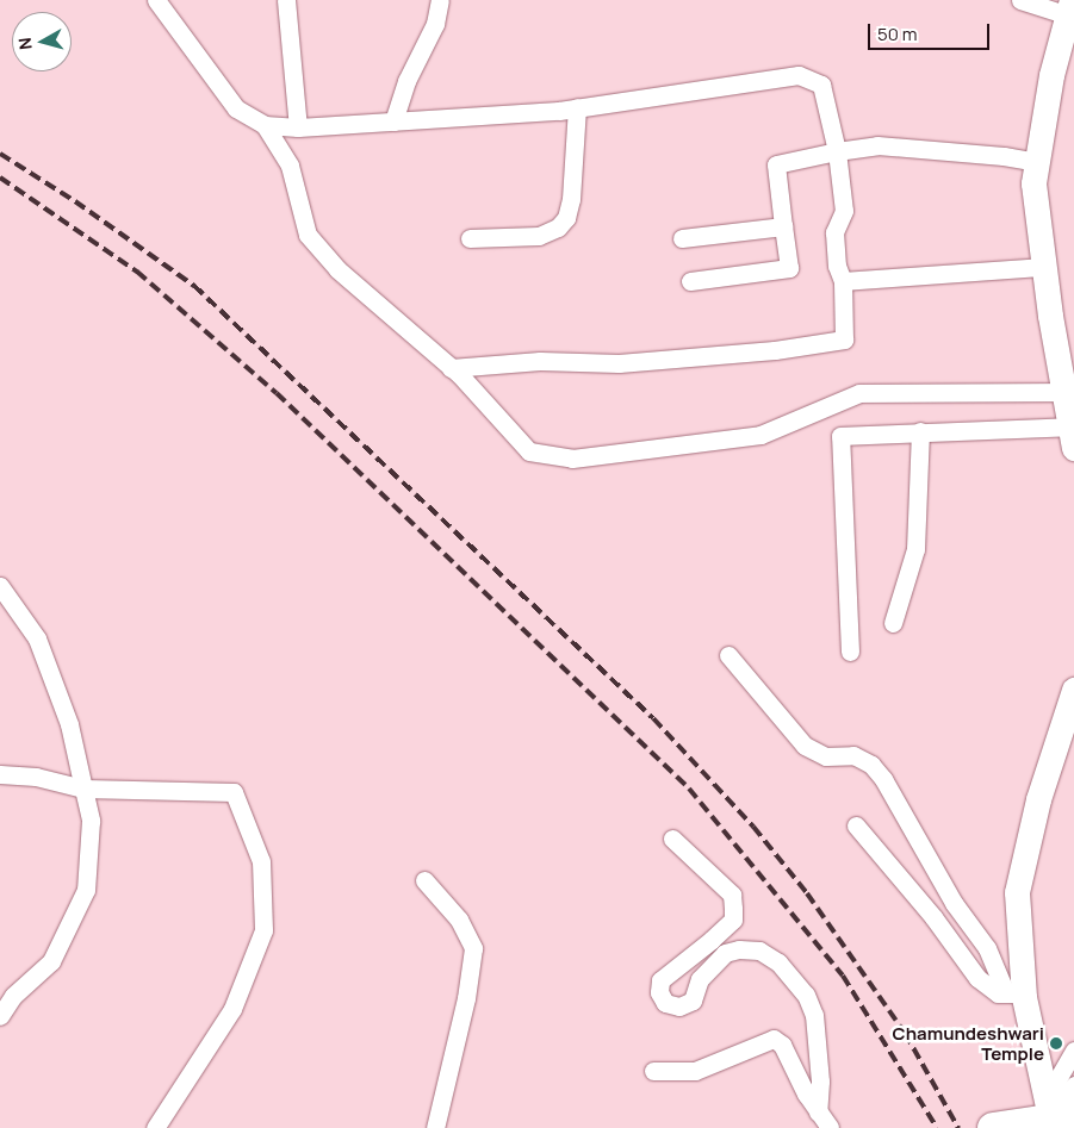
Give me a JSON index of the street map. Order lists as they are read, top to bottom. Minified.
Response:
{"places":["Chamundeshwari Temple"],"scale_bar":"50 m","north":"left"}
